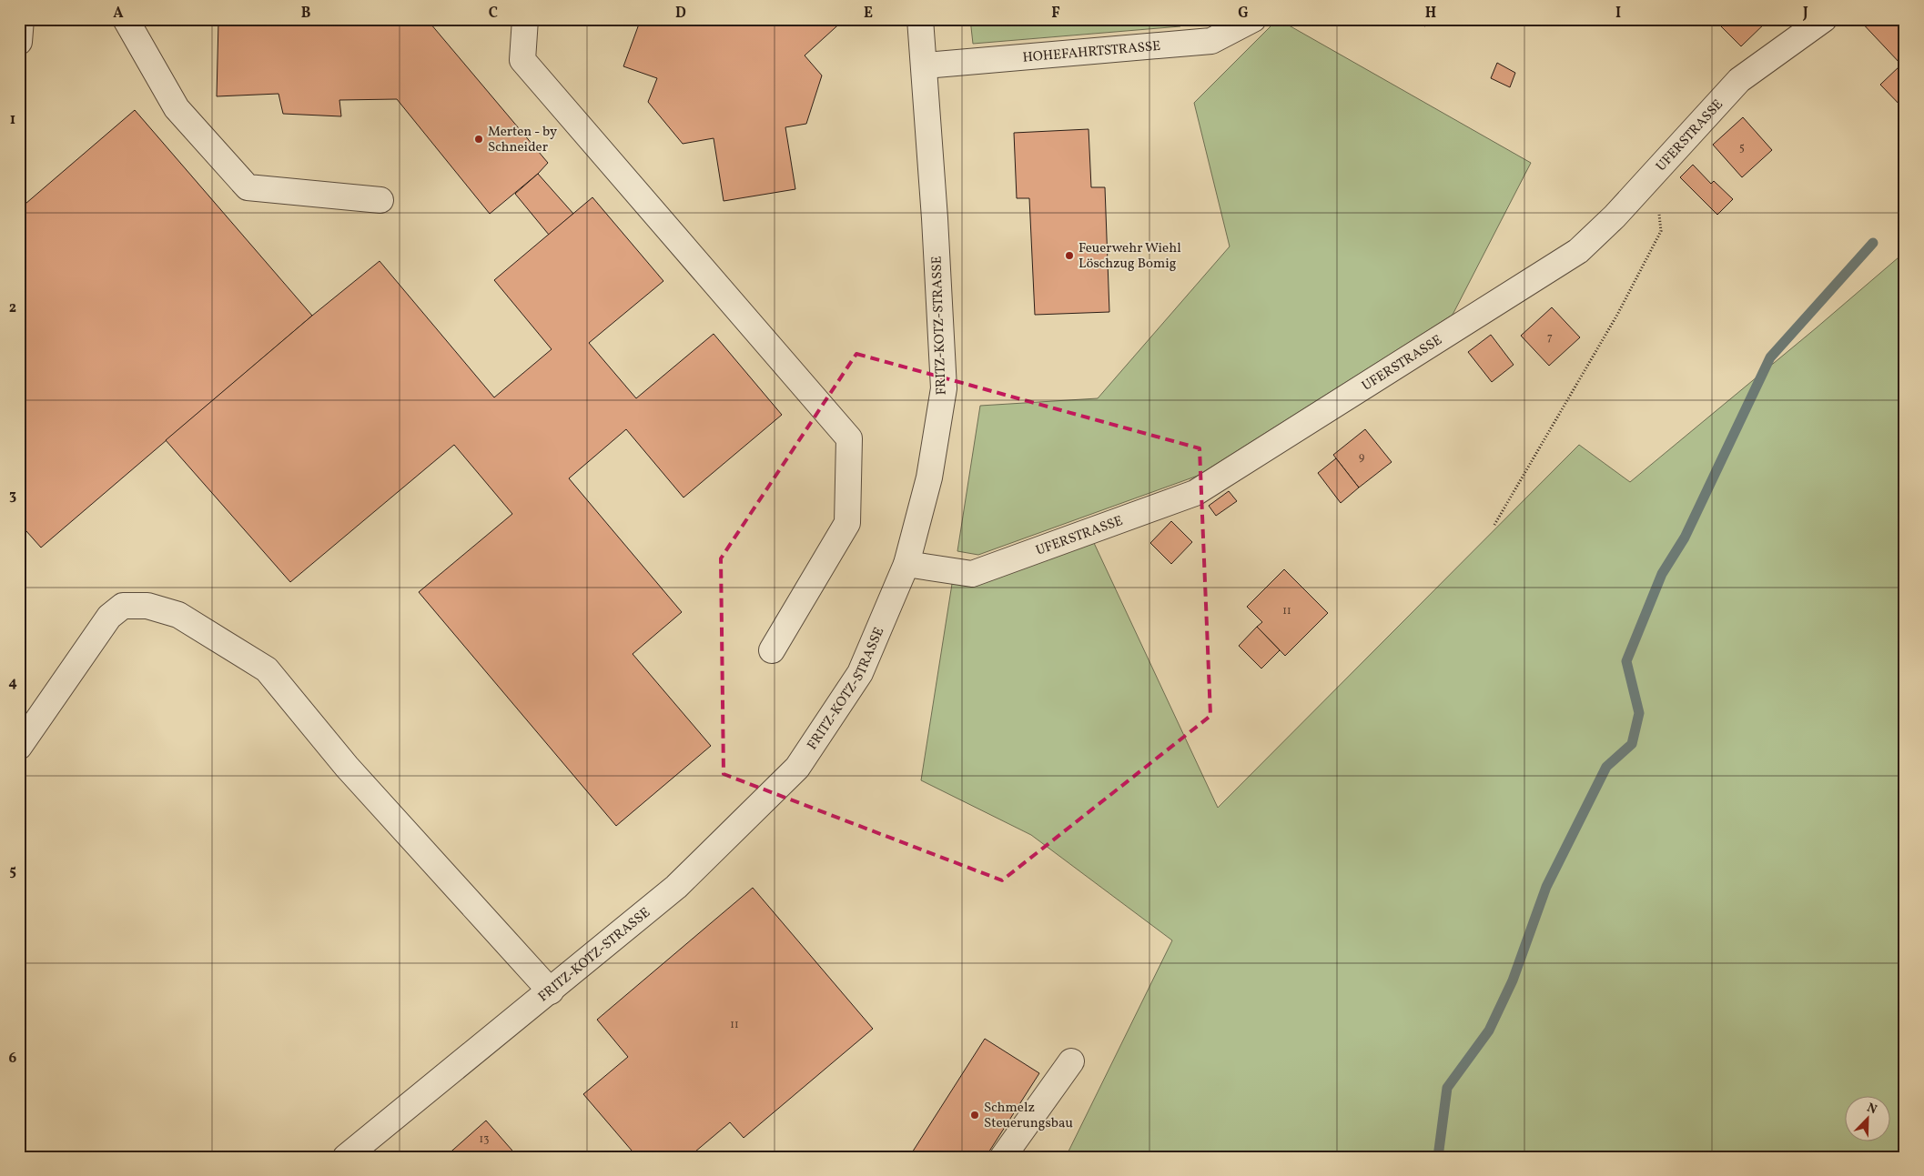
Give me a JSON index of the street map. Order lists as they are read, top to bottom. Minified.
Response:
{"streets":{"street":["HOHEFAHRTSTRASSE","UFERSTRASSE","FRITZ-KOTZ-STRASSE"]},"crossings":[["HOHEFAHRTSTRASSE","FRITZ-KOTZ-STRASSE"],["UFERSTRASSE","FRITZ-KOTZ-STRASSE"]],"places":["Merten - by Schneider","Feuerwehr Wiehl Löschzug Bomig","Schmelz Steuerungsbau"],"house_numbers":["5","7","9","11","11","13"],"north":"top right","grid":{"columns":["A","B","C","D","E","F","G","H","I","J"],"rows":["1","2","3","4","5","6"]}}
